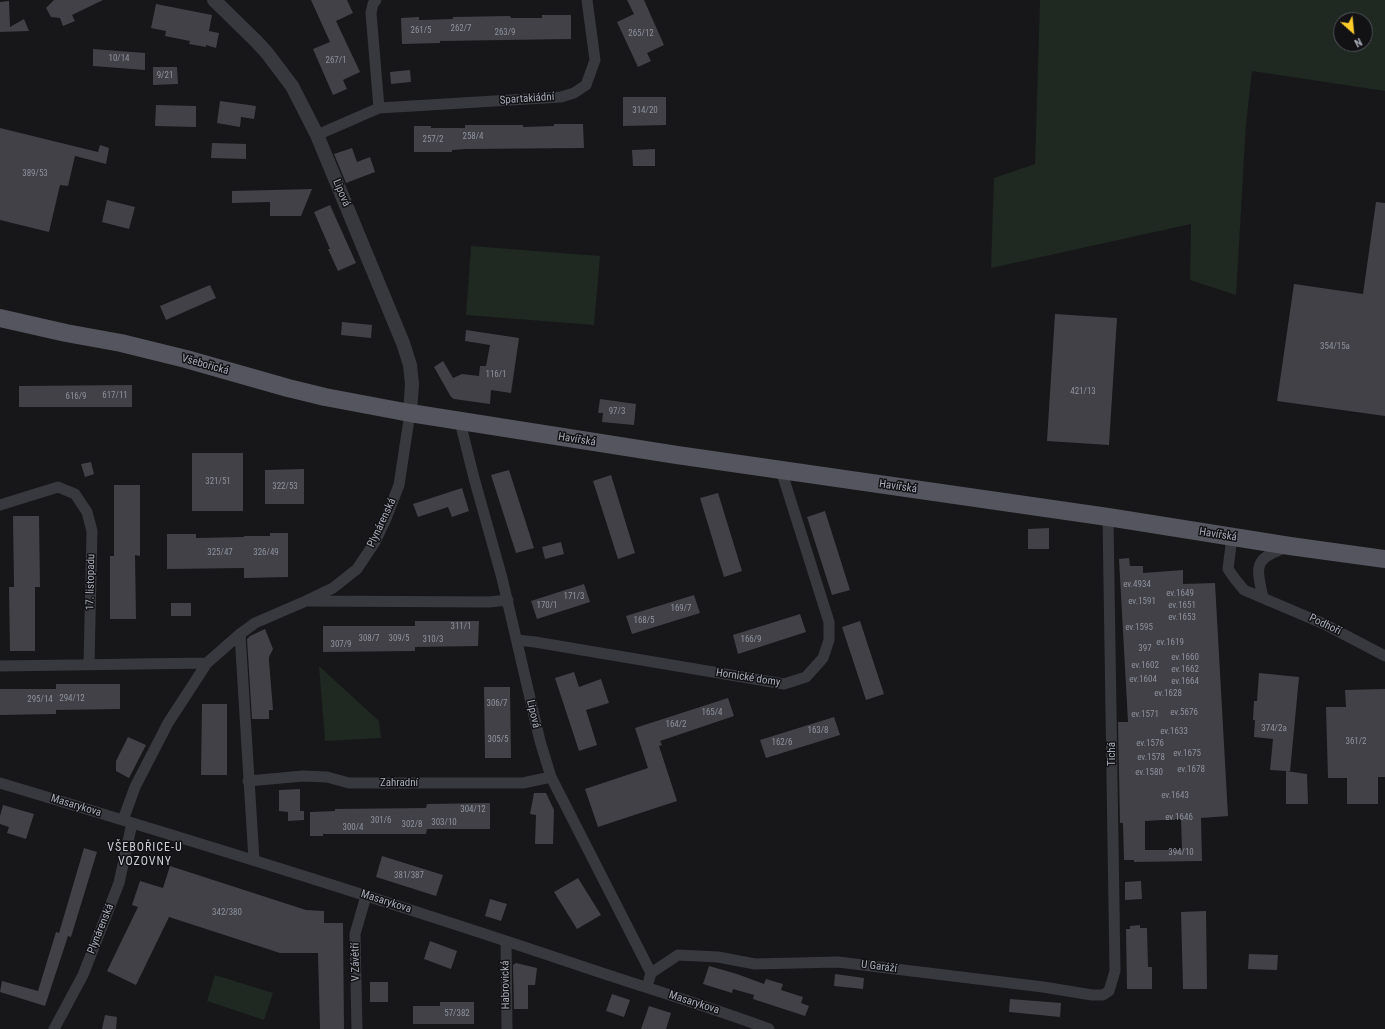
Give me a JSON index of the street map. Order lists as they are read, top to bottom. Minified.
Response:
{"streets":{"main road":["Všebořická","Havířská"],"street":["Spartakiádní","Lipová","Plynárenská","17. listopadu","Podhoří","Hornické domy","Tichá","Zahradní","Masarykova","V Závětří","U Garáží","Habrovická"]},"crossings":[["Spartakiádní","Lipová"],["Lipová","Všebořická"],["Lipová","Havířská"],["Lipová","Plynárenská"],["Lipová","Hornické domy"],["Lipová","Zahradní"],["Lipová","U Garáží"],["Všebořická","Havířská"],["Všebořická","Plynárenská"],["Havířská","Plynárenská"],["Havířská","Podhoří"],["Havířská","Hornické domy"],["Havířská","Tichá"],["Plynárenská","Masarykova"],["Tichá","U Garáží"],["Masarykova","V Závětří"],["Masarykova","Habrovická"]],"districts":["VŠEBOŘICE-U VOZOVNY"],"house_numbers":["262/7","261/5","263/9","265/12","10/14","267/1","9/21","314/20","258/4","257/2","389/53","354/15a","116/1","421/13","617/11","616/9","97/3","321/51","322/53","325/47","326/49","ev.4934","ev.1649","171/3","ev.1591","170/1","ev.1651","169/7","ev.1653","168/5","311/1","ev.1595","308/7","309/5","310/3","166/9","ev.1619","307/9","397","ev.1660","ev.1602","ev.1662","ev.1604","ev.1664","ev.1628","294/12","295/14","306/7","165/4","ev.5676","ev.1571","164/2","374/2a","163/8","ev.1633","305/5","361/2","162/6","ev.1576","ev.1675","ev.1578","ev.1678","ev.1580","ev.1643","304/12","ev.1646","301/6","303/10","302/8","300/4","394/10","381/387","342/380","57/382"],"north":"bottom right"}
